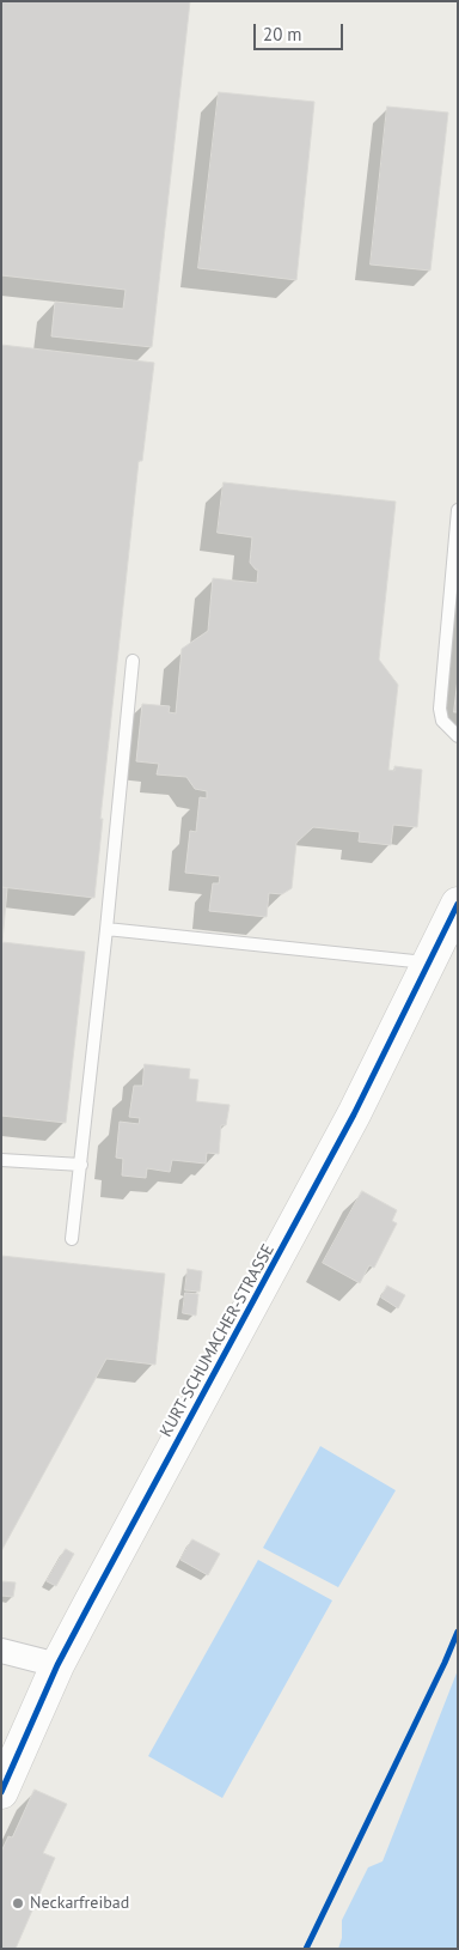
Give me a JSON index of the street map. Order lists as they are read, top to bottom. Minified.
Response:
{"streets":{"street":["KURT-SCHUMACHER-STRASSE"]},"places":["Neckarfreibad"],"scale_bar":"20 m"}
